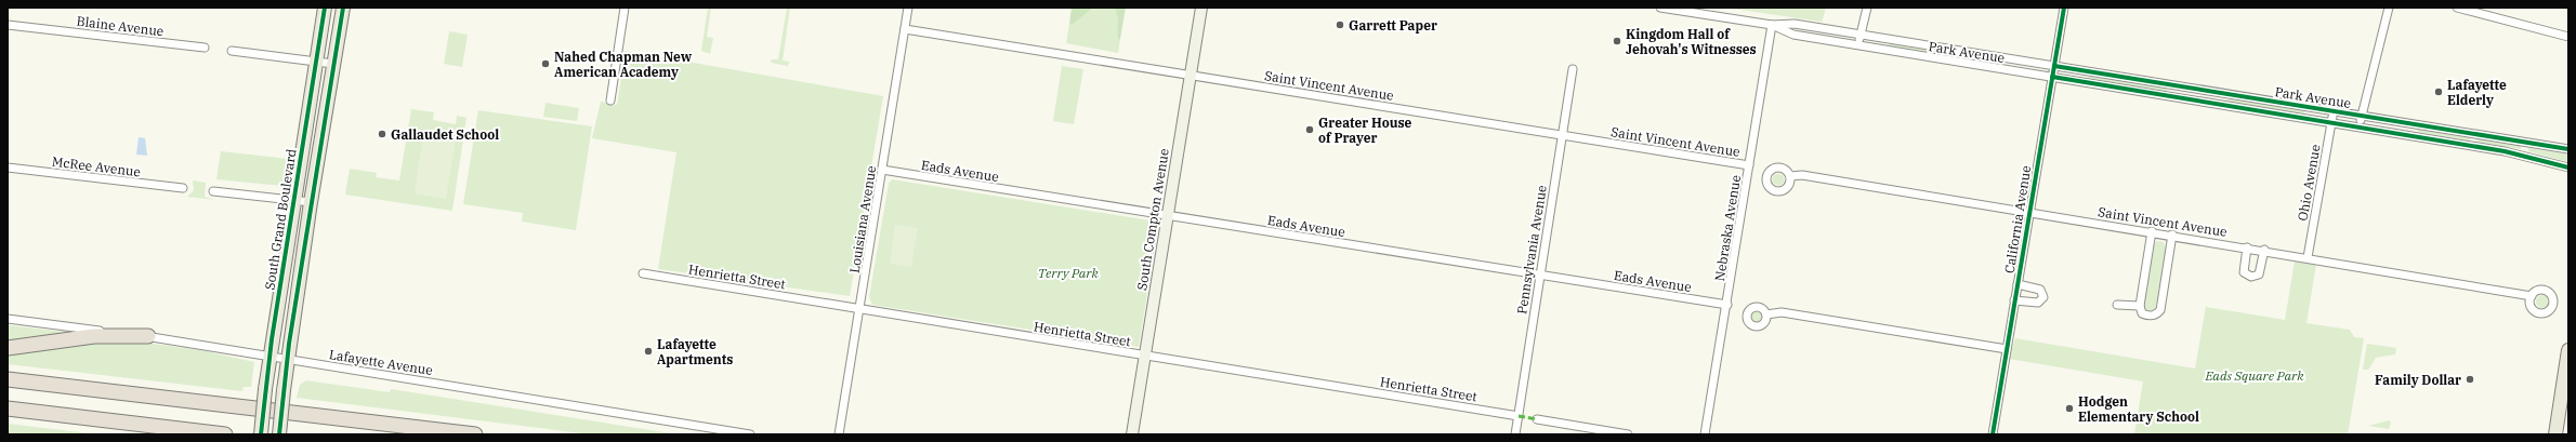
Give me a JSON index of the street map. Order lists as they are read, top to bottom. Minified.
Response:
{"streets":{"main road":["South Grand Boulevard","South Compton Avenue"],"street":["Blaine Avenue","Park Avenue","Saint Vincent Avenue","McRee Avenue","Eads Avenue","Ohio Avenue","Louisiana Avenue","California Avenue","Nebraska Avenue","Pennsylvania Avenue","Henrietta Street","Lafayette Avenue"]},"crossings":[["Park Avenue","Ohio Avenue"],["Park Avenue","California Avenue"],["Park Avenue","Nebraska Avenue"],["Saint Vincent Avenue","Ohio Avenue"],["Saint Vincent Avenue","Louisiana Avenue"],["Saint Vincent Avenue","South Compton Avenue"],["Saint Vincent Avenue","California Avenue"],["Saint Vincent Avenue","Nebraska Avenue"],["Saint Vincent Avenue","Pennsylvania Avenue"],["Eads Avenue","Louisiana Avenue"],["Eads Avenue","South Compton Avenue"],["Eads Avenue","Nebraska Avenue"],["Eads Avenue","Pennsylvania Avenue"],["South Grand Boulevard","Lafayette Avenue"],["Louisiana Avenue","Henrietta Street"],["South Compton Avenue","Henrietta Street"],["Pennsylvania Avenue","Henrietta Street"]],"parks":["Terry Park","Eads Square Park"],"places":["Garrett Paper","Kingdom Hall of Jehovah's Witnesses","Nahed Chapman New American Academy","Lafayette Elderly","Greater House of Prayer","Gallaudet School","Lafayette Apartments","Family Dollar","Hodgen Elementary School"]}
